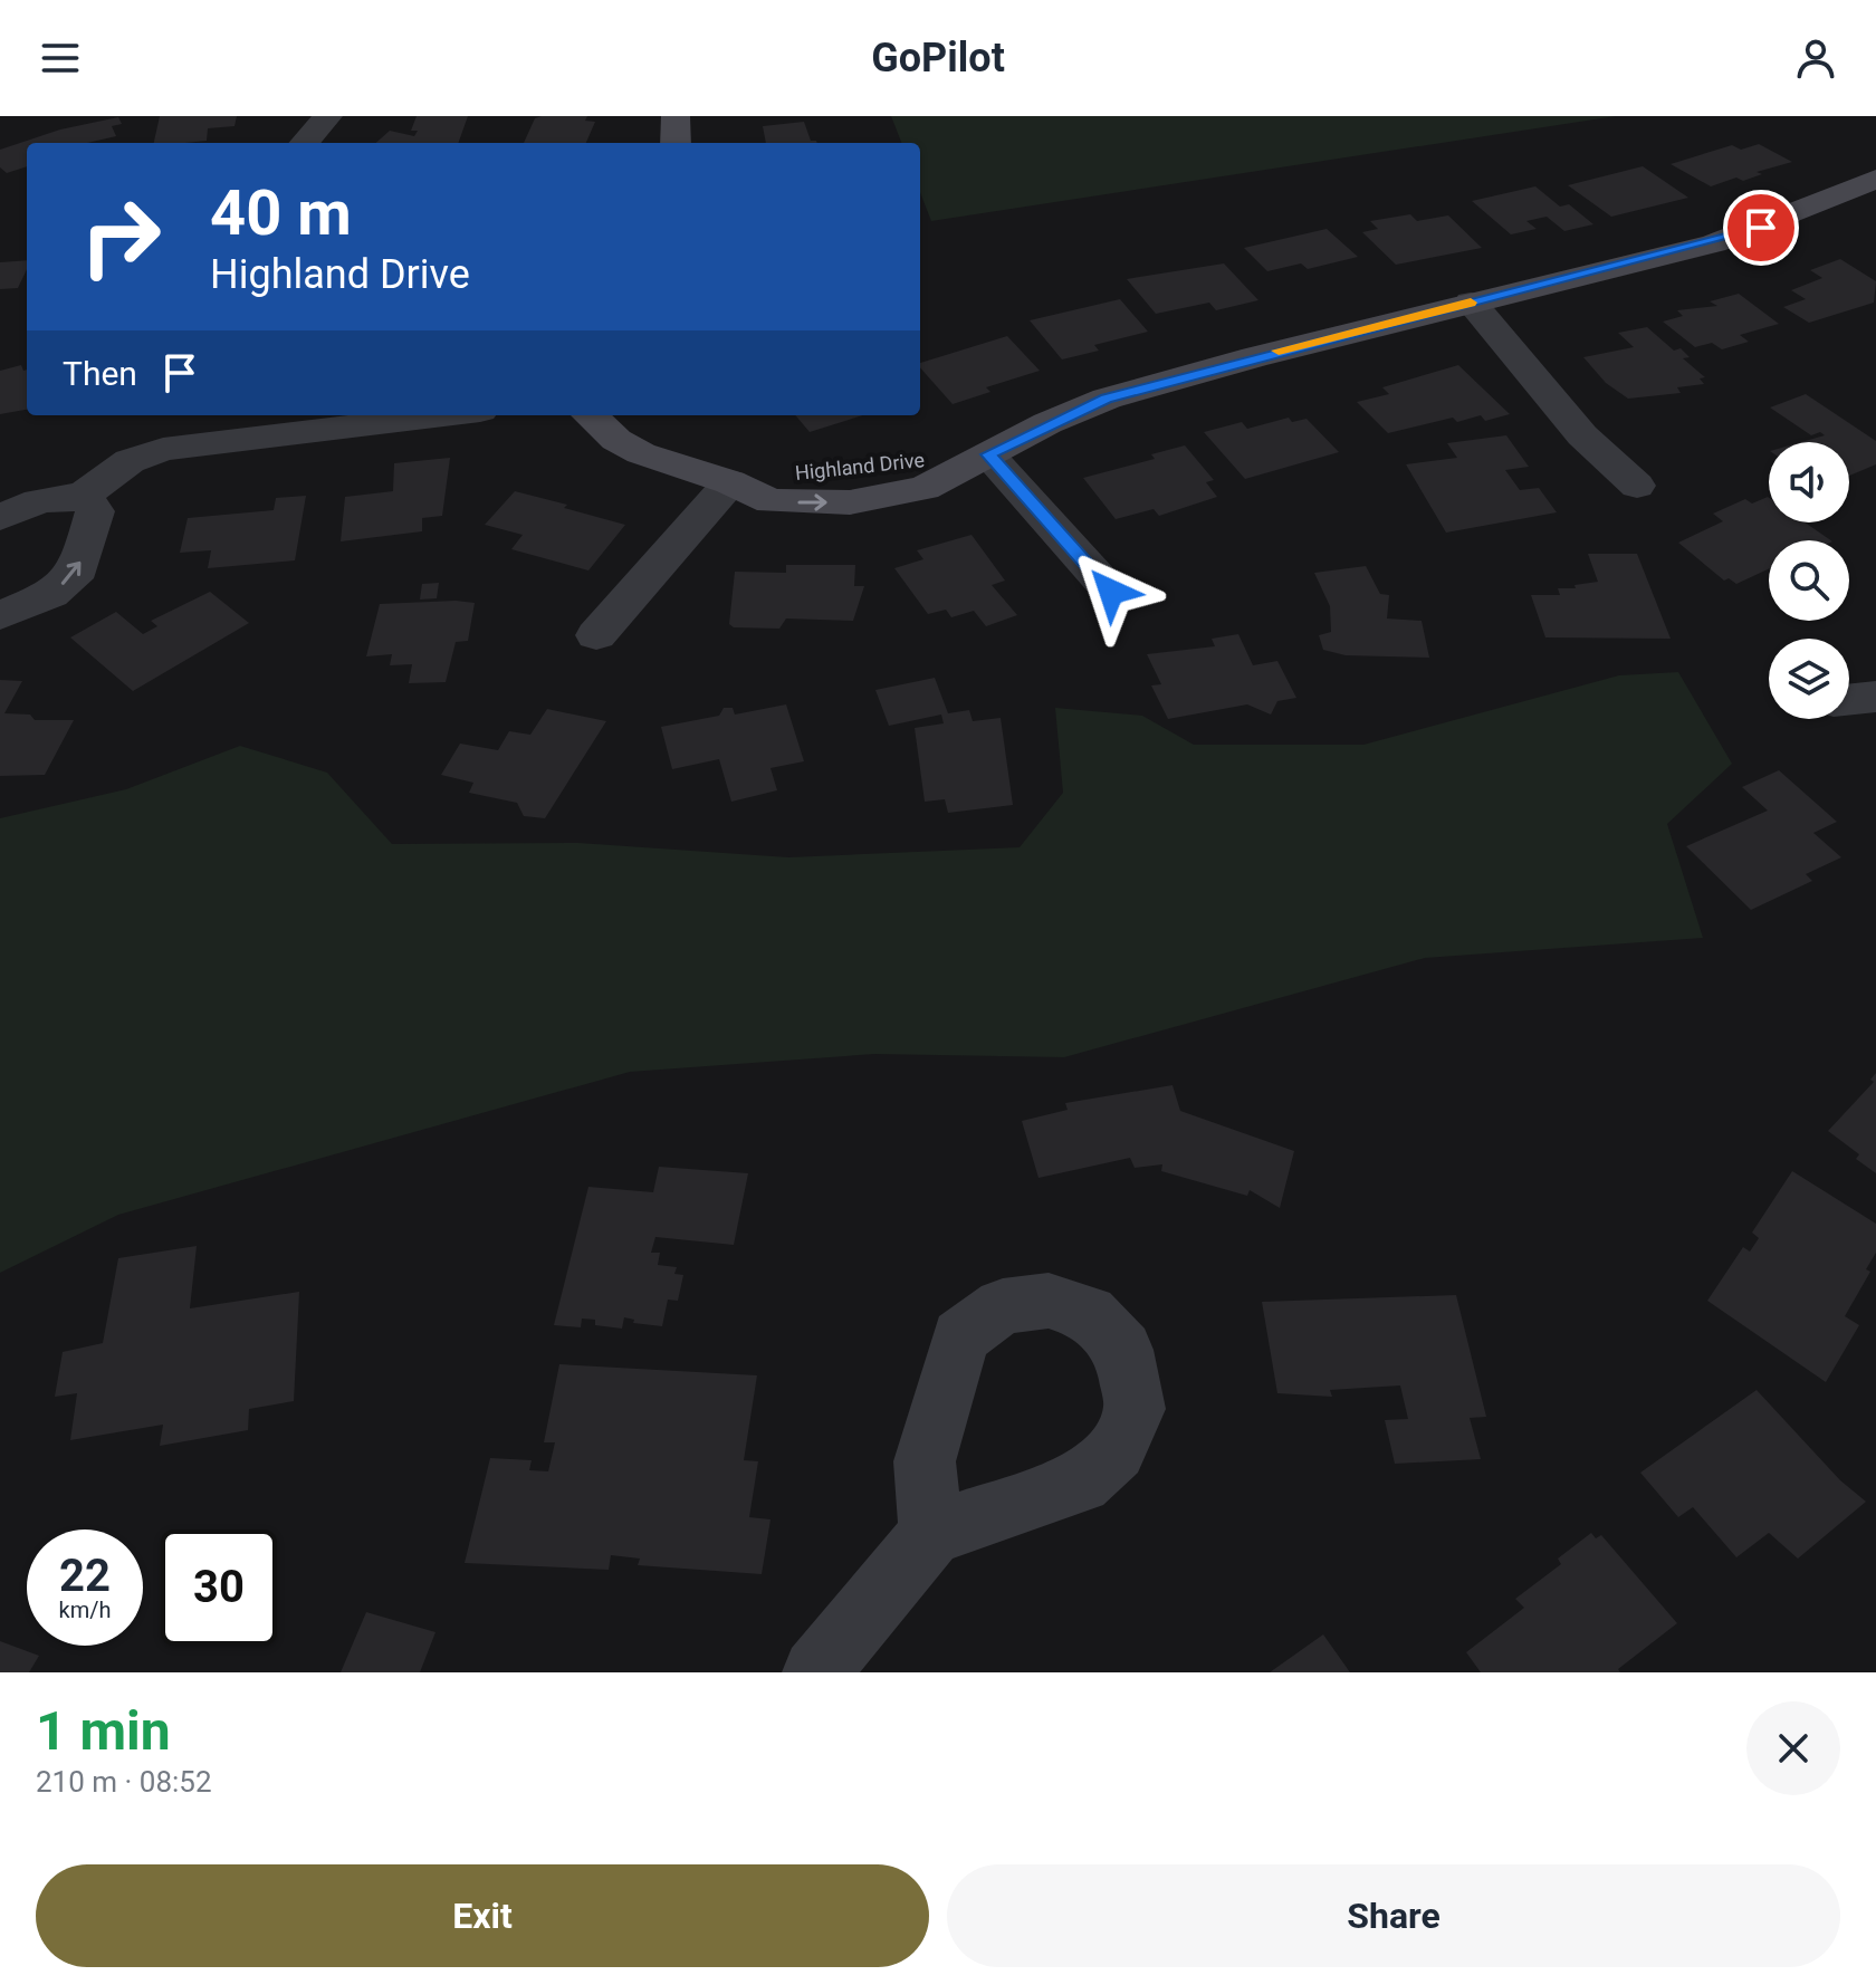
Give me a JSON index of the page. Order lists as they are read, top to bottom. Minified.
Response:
{"streets":{"street":["Highland Drive"]},"page":{"header":"GoPilot","turn":["40 m","Highland Drive"],"then":"Then","speed":"22 km/h","limit":"30","heading":["1 min","210 m · 08:52"],"buttons":["Exit","Share"]}}
